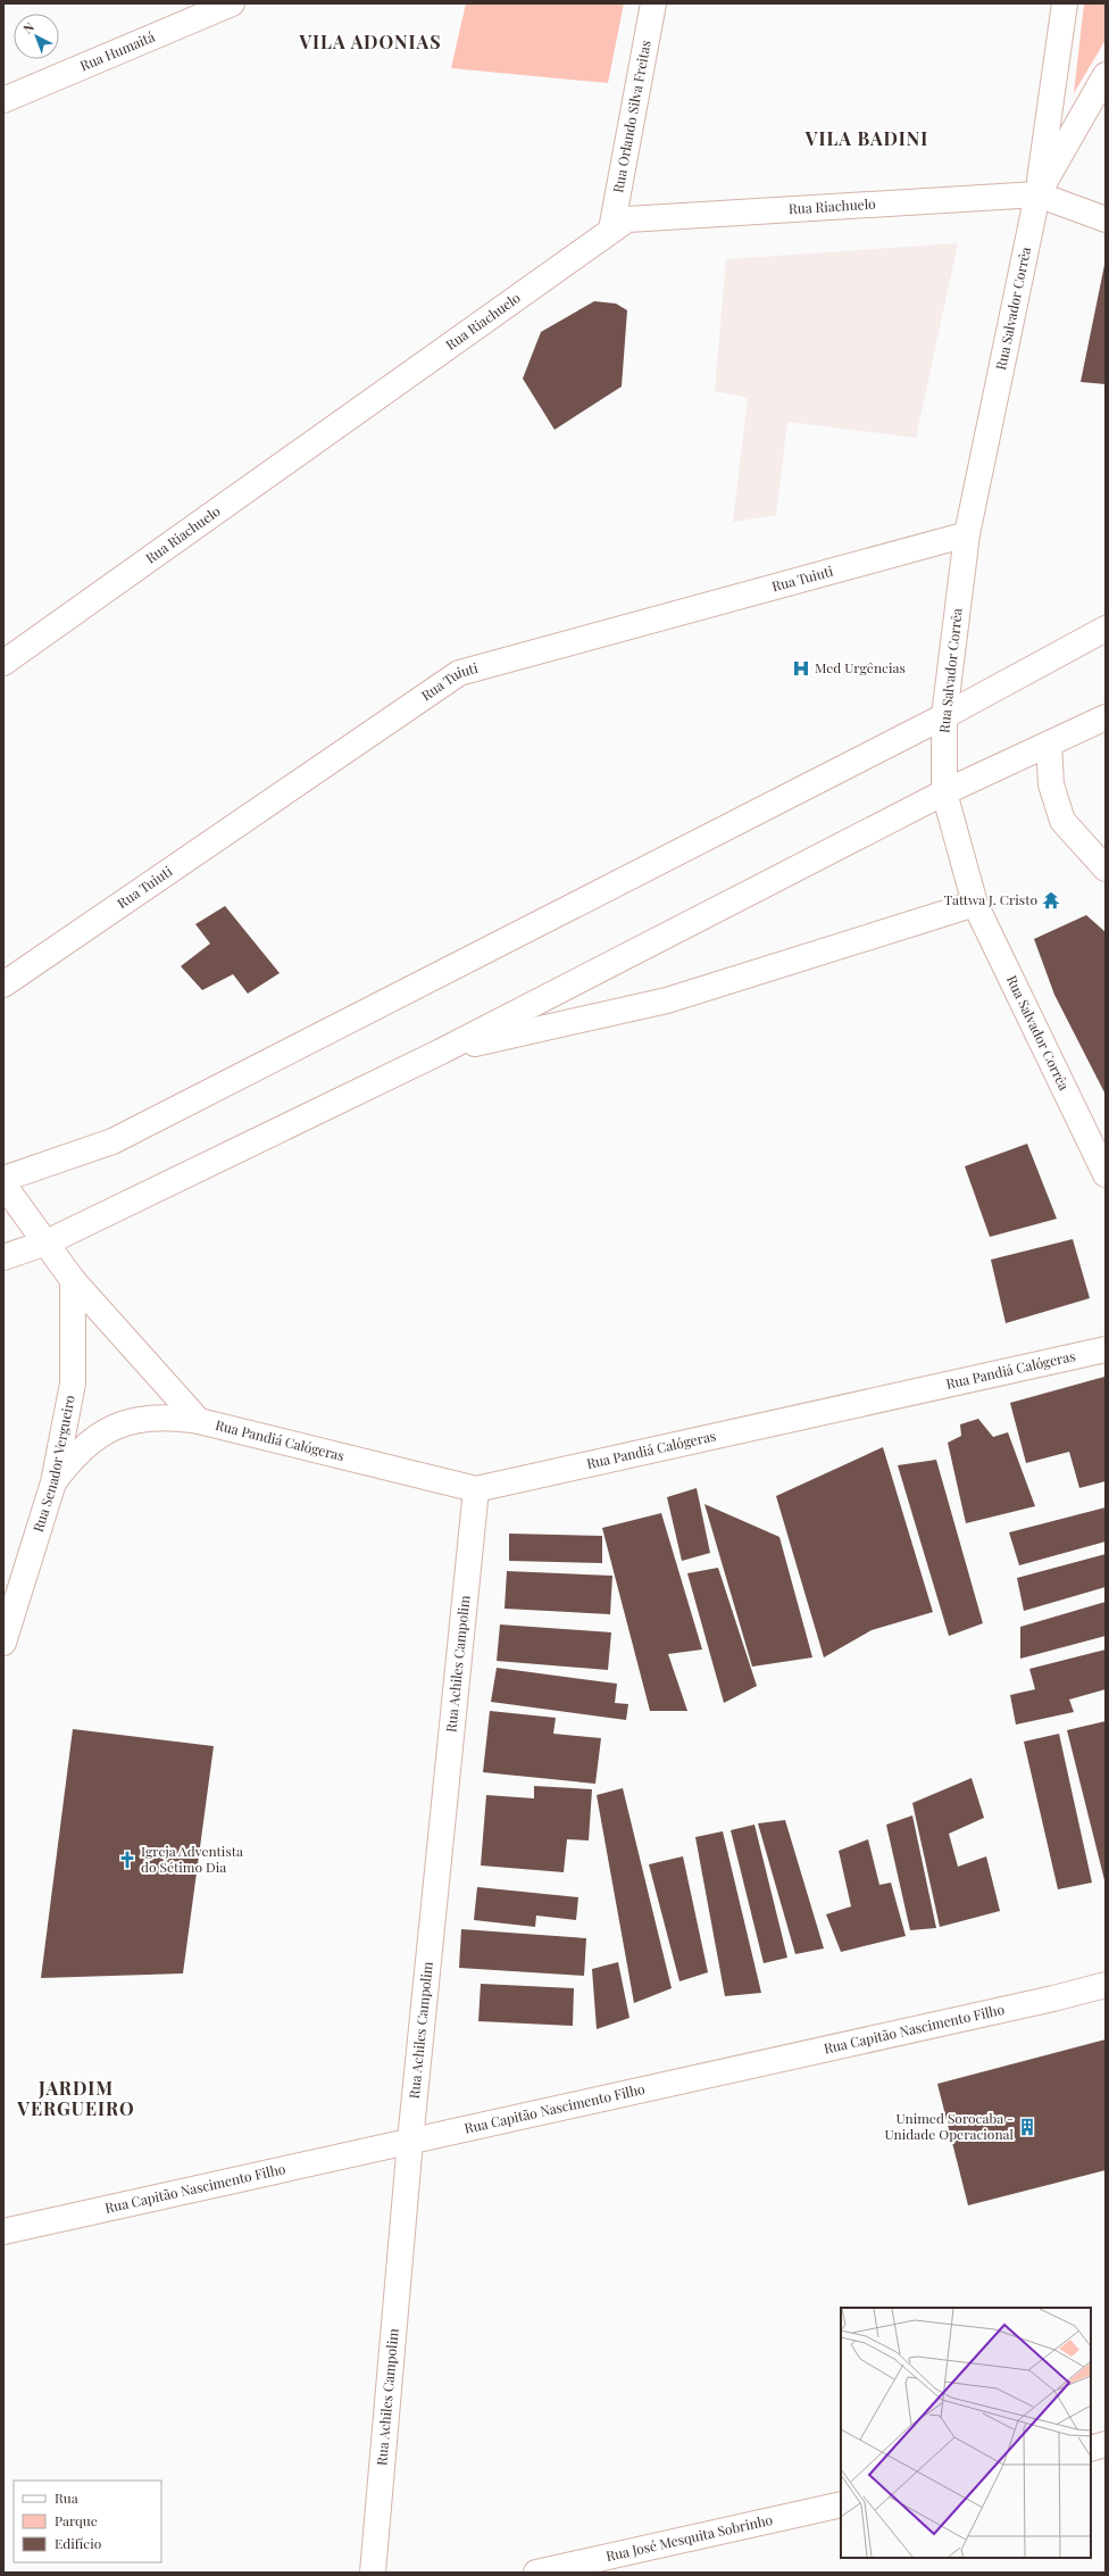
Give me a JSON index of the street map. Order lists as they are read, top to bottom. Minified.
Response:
{"streets":{"street":["Rua Humaitá","Rua Orlando Silva Freitas","Rua Riachuelo","Rua Salvador Corrêa","Rua Tuiuti","Rua Pandiá Calógeras","Rua Senador Vergueiro","Rua Achiles Campolim","Rua Capitão Nascimento Filho","Rua José Mesquita Sobrinho"]},"crossings":[["Rua Orlando Silva Freitas","Rua Riachuelo"],["Rua Riachuelo","Rua Salvador Corrêa"],["Rua Salvador Corrêa","Rua Tuiuti"],["Rua Pandiá Calógeras","Rua Senador Vergueiro"],["Rua Pandiá Calógeras","Rua Achiles Campolim"],["Rua Achiles Campolim","Rua Capitão Nascimento Filho"]],"districts":["VILA ADONIAS","VILA BADINI","JARDIM VERGUEIRO"],"places":{"hospital":["Med Urgências"],"temple":["Tattwa J. Cristo"],"church":["Igreja Adventista do Sétimo Dia"],"building":["Unimed Sorocaba - Unidade Operacional"]},"legend":["Rua","Parque","Edifício"],"north":"top left"}
